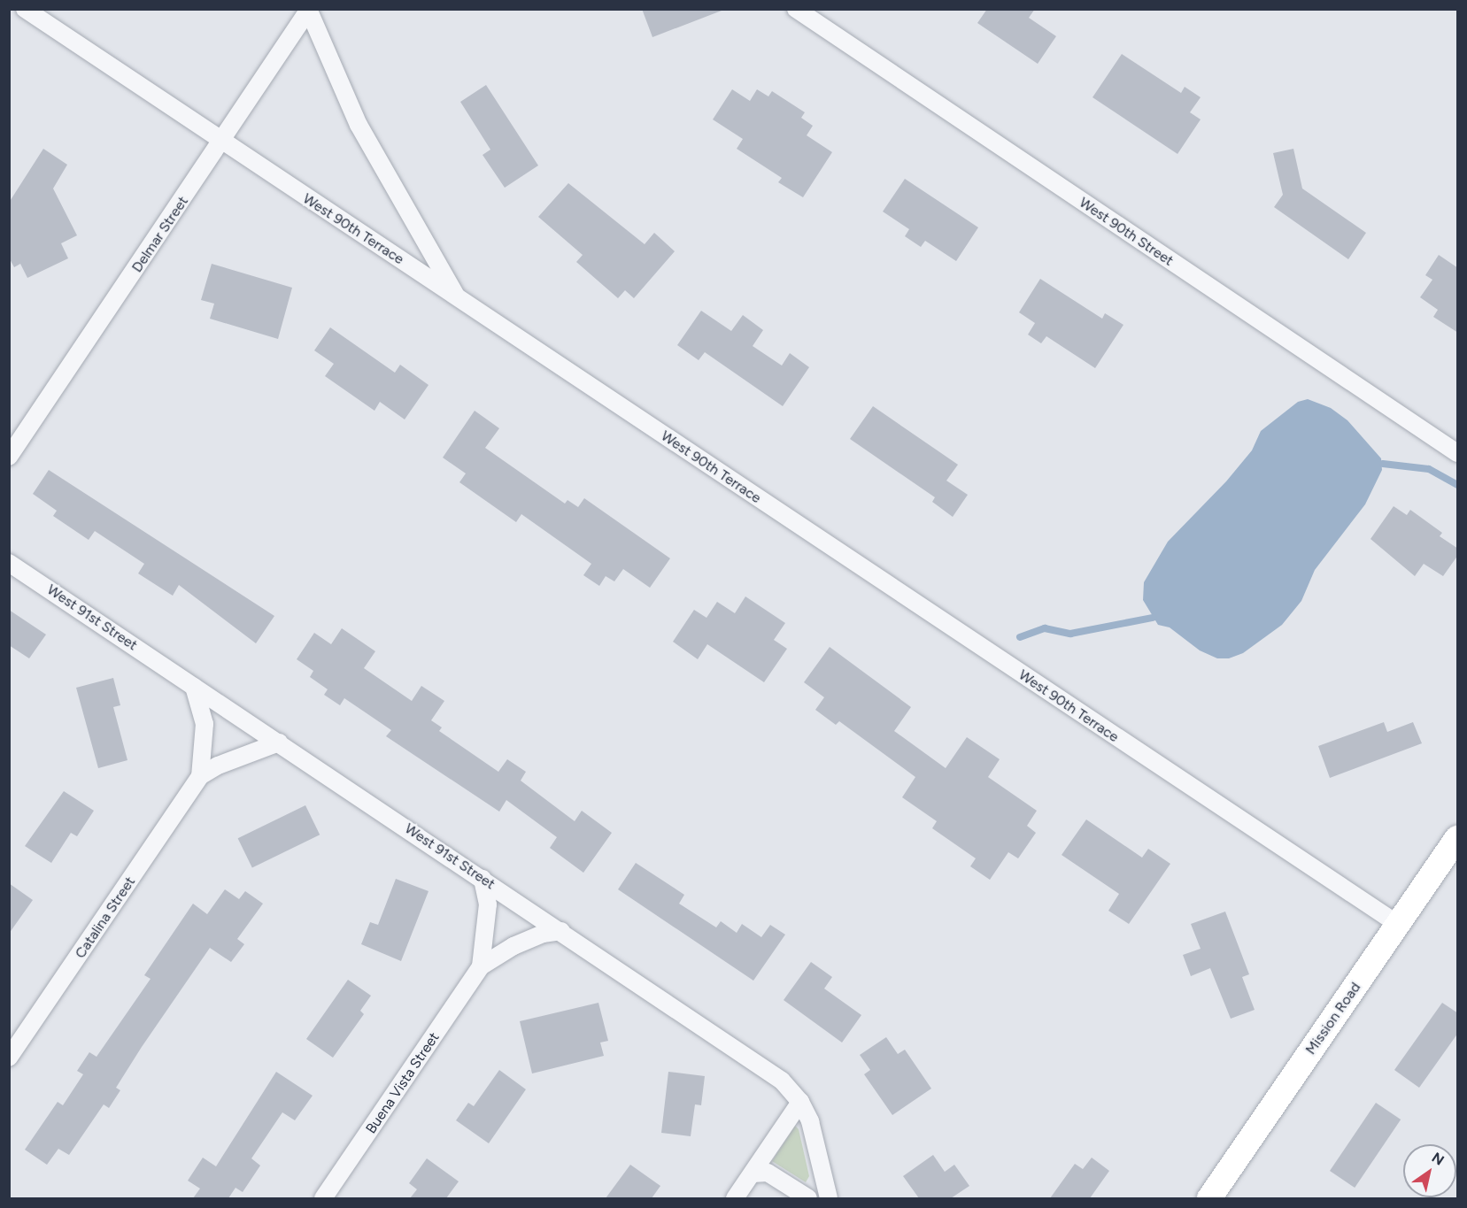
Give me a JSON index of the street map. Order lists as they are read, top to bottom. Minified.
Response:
{"streets":{"main road":["Mission Road"],"street":["West 90th Terrace","West 90th Street","Delmar Street","West 91st Street","Catalina Street","Buena Vista Street"]},"crossings":[["West 90th Terrace","Delmar Street"],["West 90th Terrace","Mission Road"],["West 91st Street","Catalina Street"],["West 91st Street","Buena Vista Street"]],"north":"top right"}
